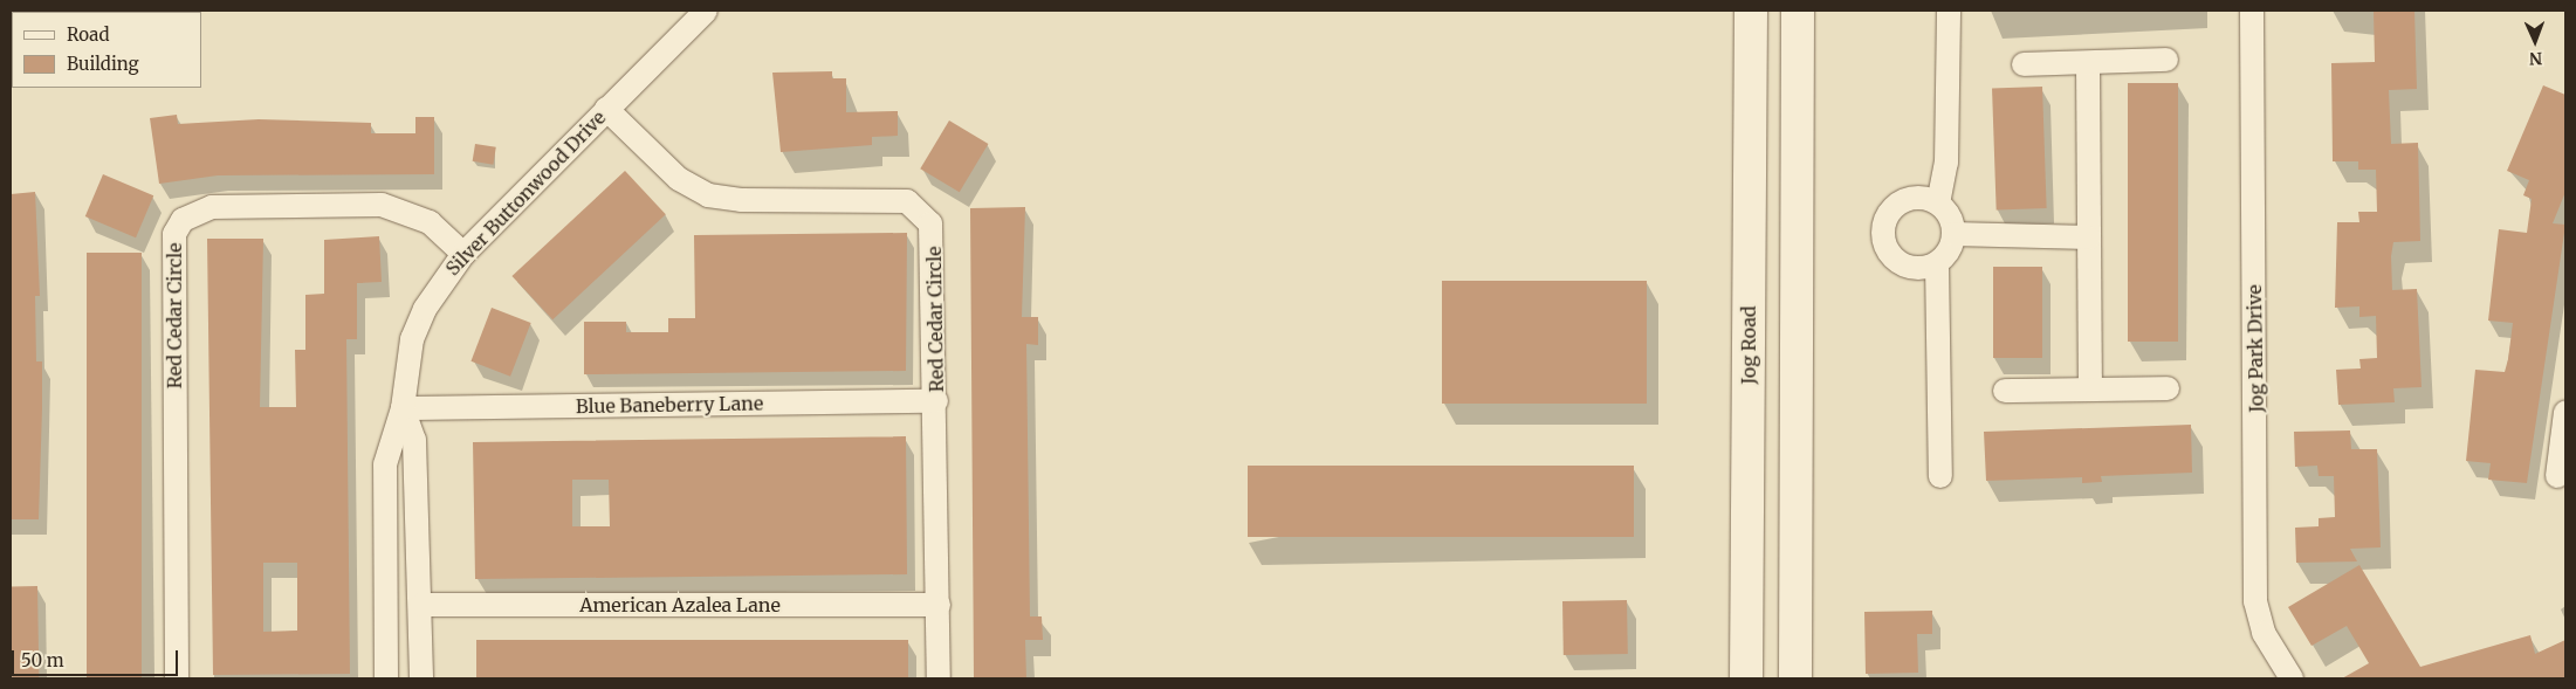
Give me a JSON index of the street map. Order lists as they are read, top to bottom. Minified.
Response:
{"streets":{"main road":["Jog Road"],"street":["Silver Buttonwood Drive","Red Cedar Circle","Jog Park Drive","Blue Baneberry Lane","American Azalea Lane"]},"crossings":[["Silver Buttonwood Drive","Red Cedar Circle"],["Silver Buttonwood Drive","Blue Baneberry Lane"],["Red Cedar Circle","Blue Baneberry Lane"],["Red Cedar Circle","American Azalea Lane"]],"legend":["Road","Building"],"scale_bar":"50 m","north":"bottom"}
